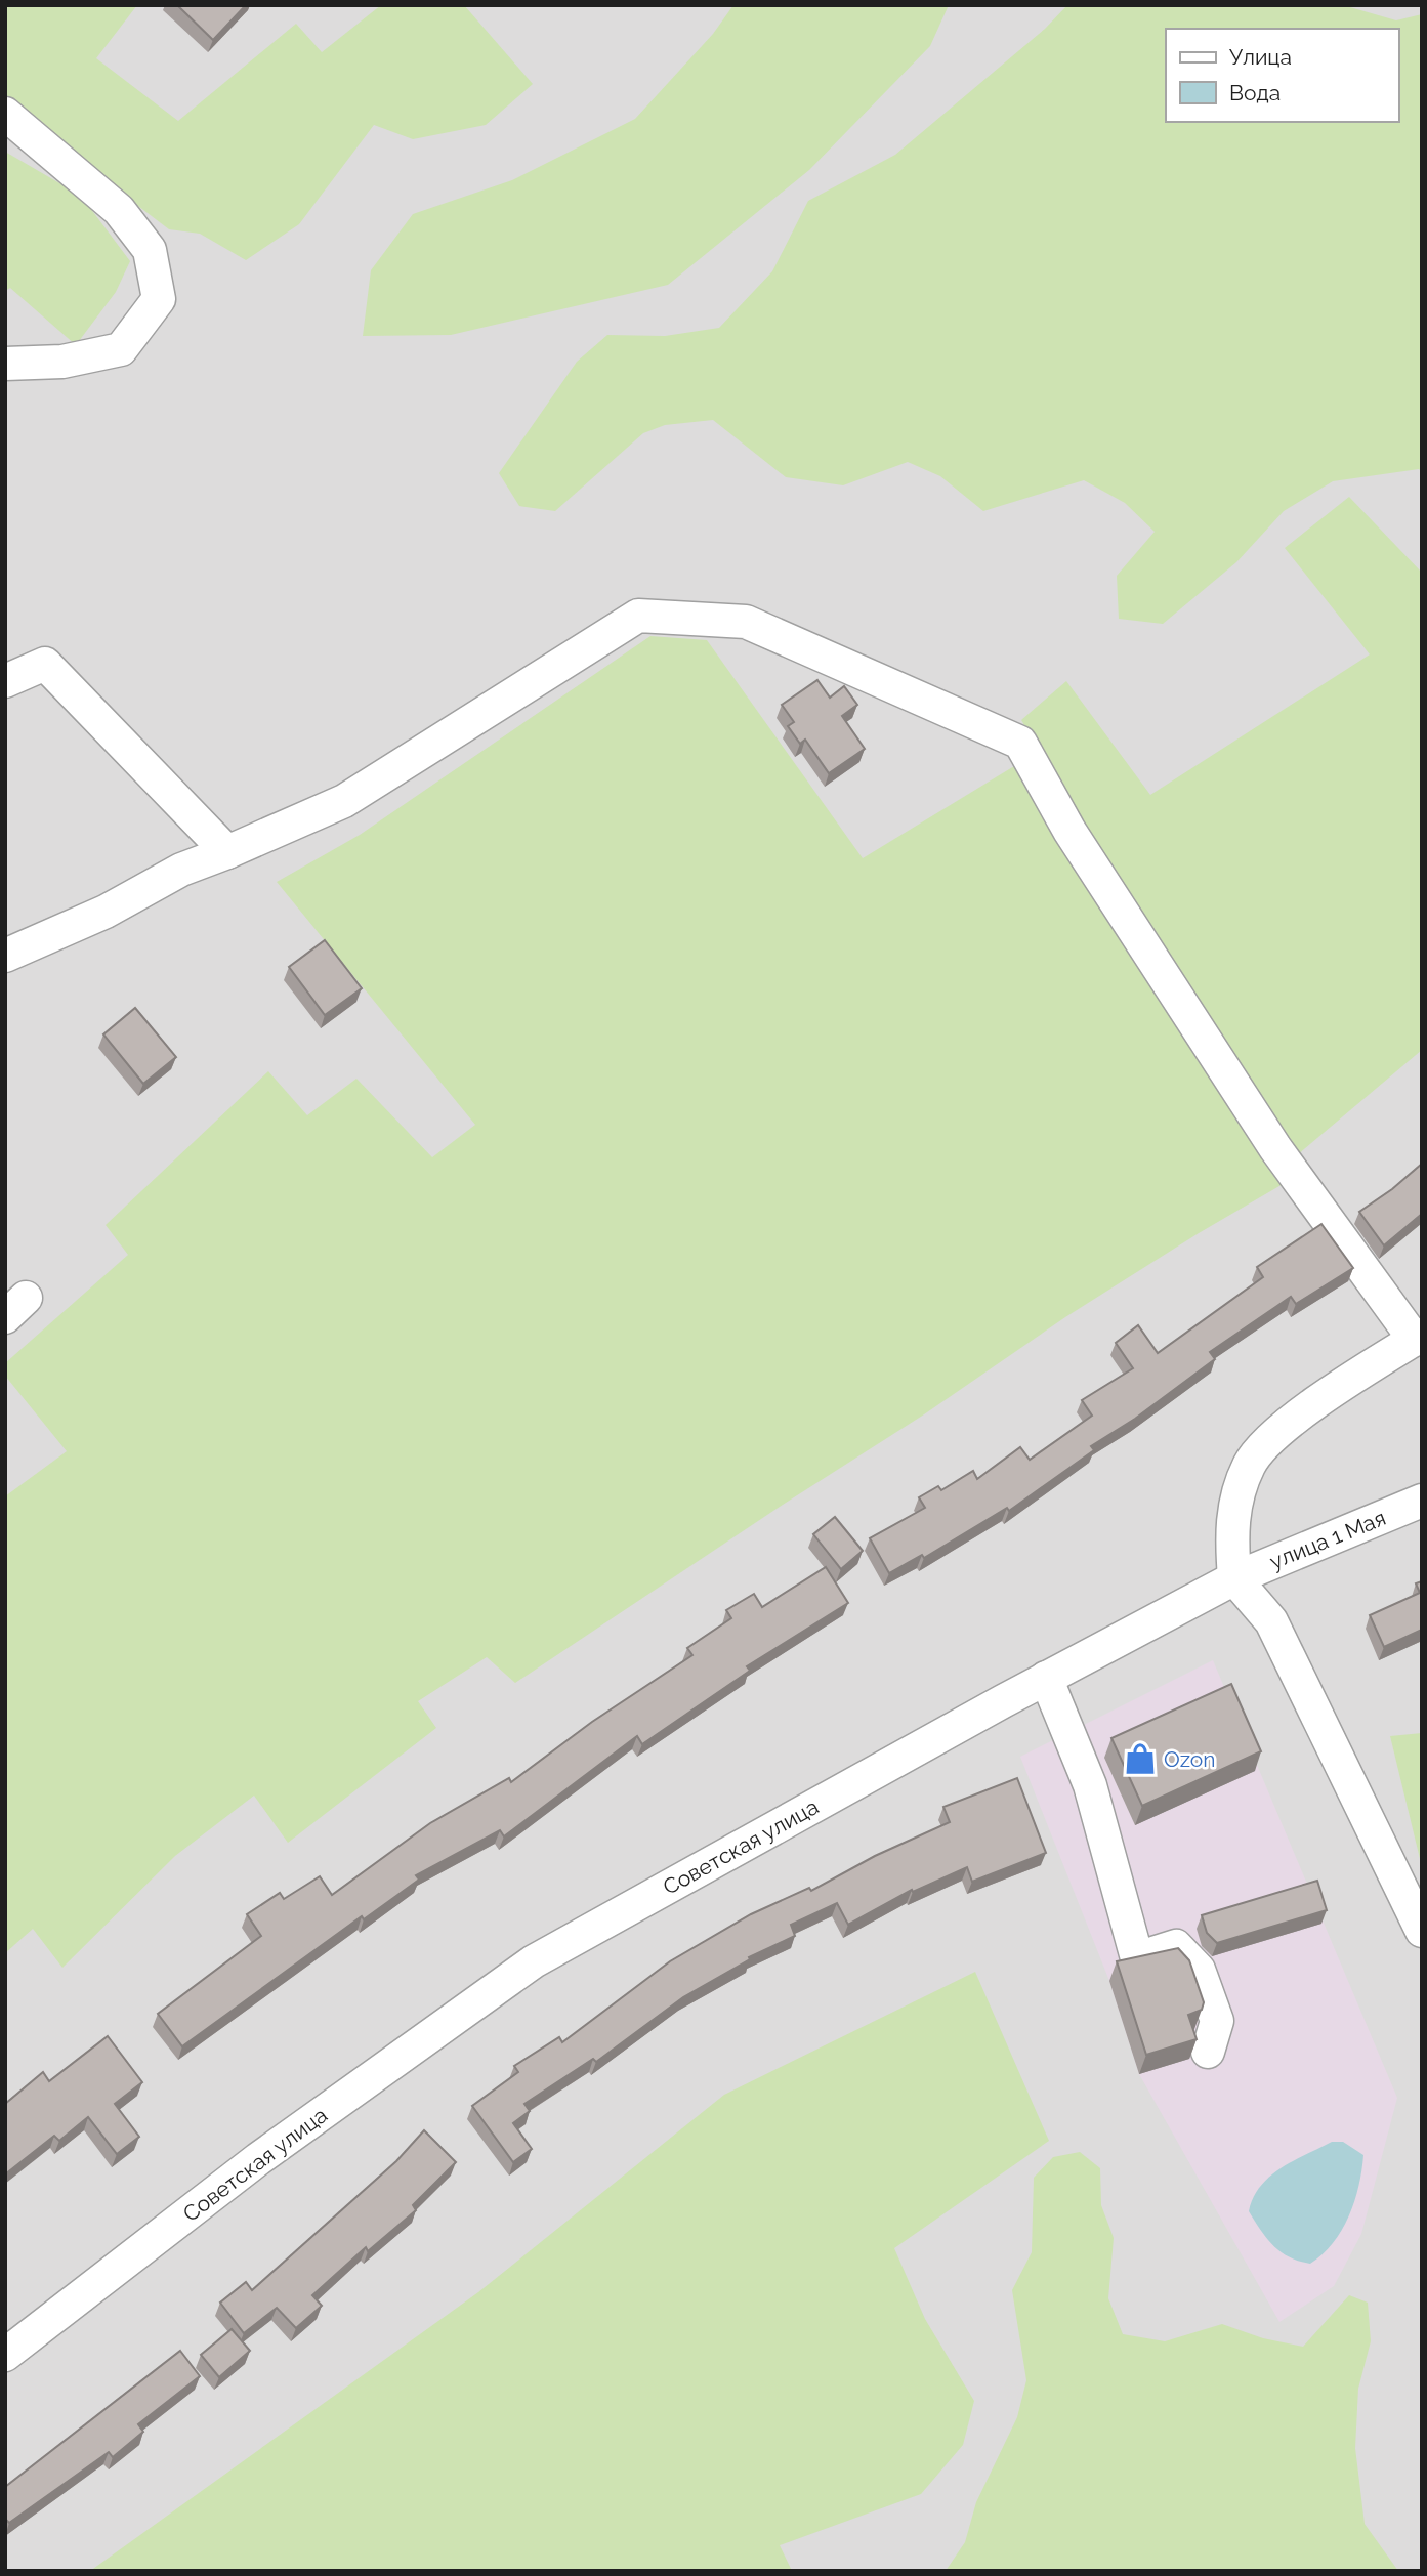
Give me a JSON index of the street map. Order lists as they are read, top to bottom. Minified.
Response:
{"streets":{"street":["улица 1 Мая","Советская улица"]},"crossings":[["улица 1 Мая","Советская улица"]],"places":{"shop":["Ozon"]},"legend":["Улица","Вода"]}
